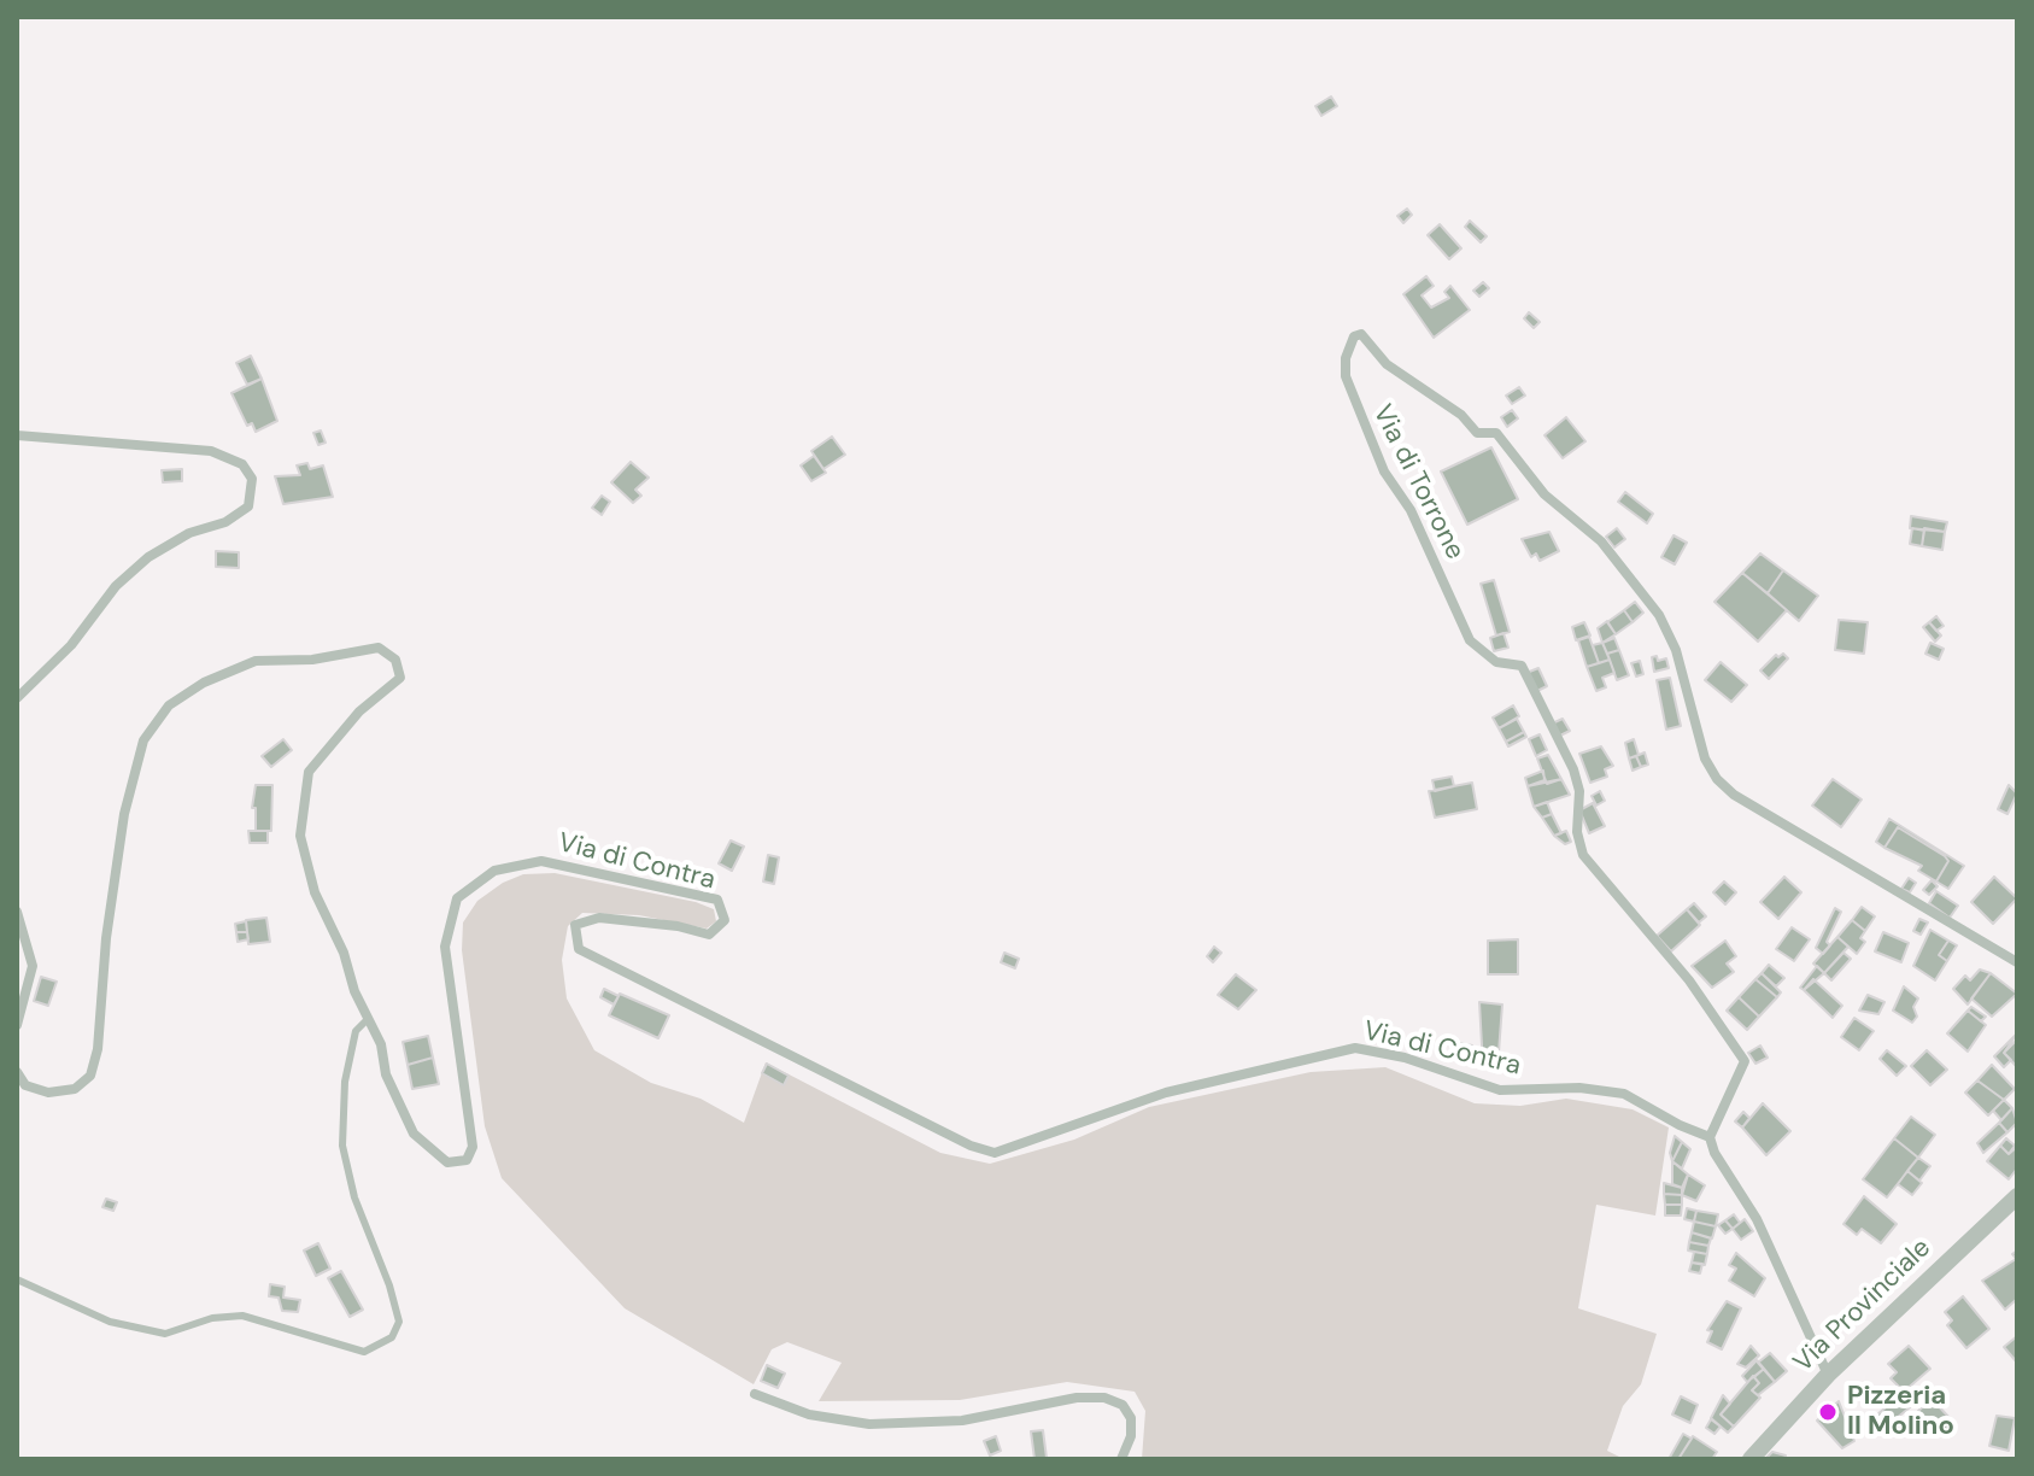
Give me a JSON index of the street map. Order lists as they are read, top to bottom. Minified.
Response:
{"streets":{"street":["Via di Torrone","Via di Contra","Via Provinciale"]},"crossings":[["Via di Torrone","Via di Contra"]],"places":["Pizzeria Il Molino"]}
